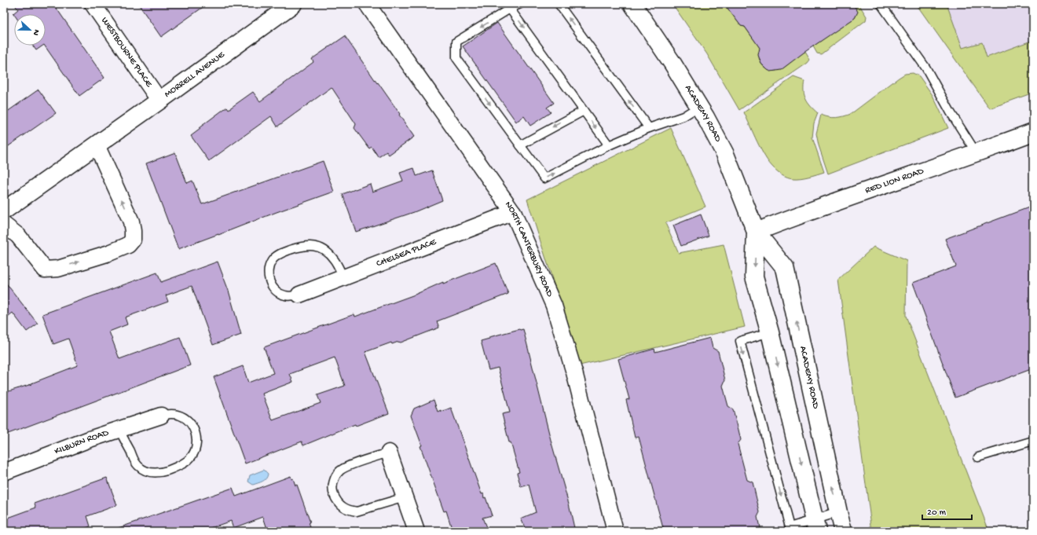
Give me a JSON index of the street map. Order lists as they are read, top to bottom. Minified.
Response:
{"streets":{"main road":["MORRELL AVENUE","ACADEMY ROAD","RED LION ROAD"],"street":["WESTBOURNE PLACE","NORTH CANTERBURY ROAD","CHELSEA PLACE","KILBURN ROAD"]},"crossings":[["WESTBOURNE PLACE","MORRELL AVENUE"],["ACADEMY ROAD","RED LION ROAD"],["NORTH CANTERBURY ROAD","CHELSEA PLACE"]],"scale_bar":"20 m","north":"right"}
